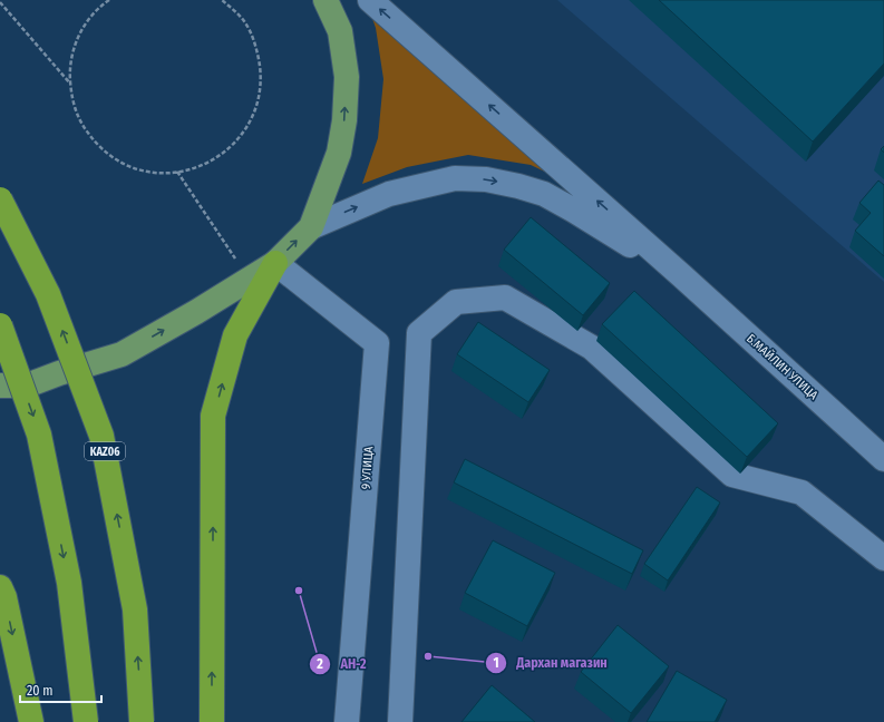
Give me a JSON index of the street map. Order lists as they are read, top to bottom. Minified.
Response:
{"streets":{"highway":["KАZ06"],"street":["Б.МАЙЛИН УЛИЦА","9 УЛИЦА"]},"places":["АН-2","Дархан магазин"],"scale_bar":"20 m"}
